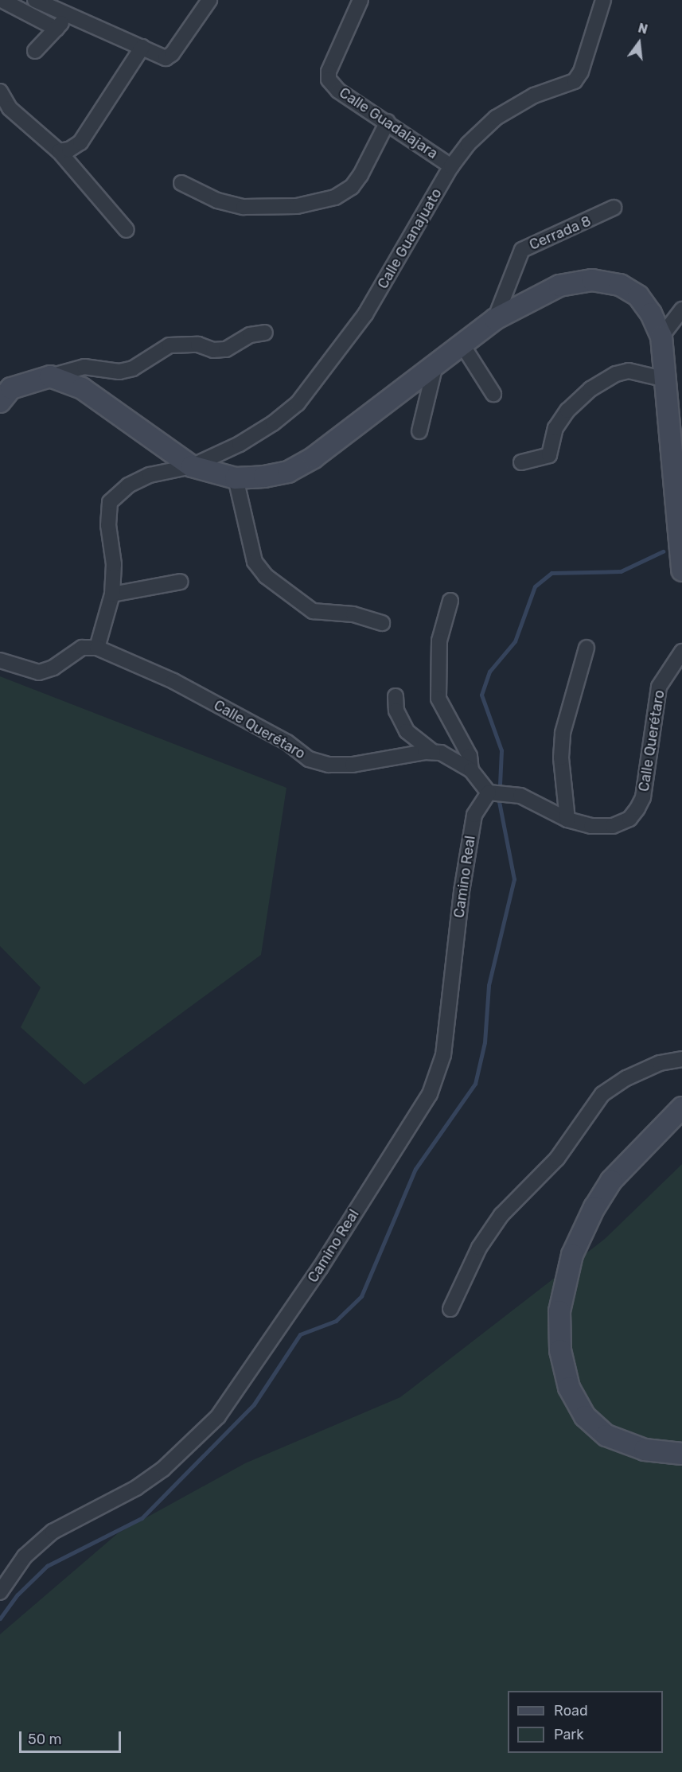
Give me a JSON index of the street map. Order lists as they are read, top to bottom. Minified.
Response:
{"streets":{"street":["Calle Guadalajara","Cerrada 8","Calle Guanajuato","Calle Querétaro","Camino Real"]},"crossings":[["Calle Guadalajara","Calle Guanajuato"],["Calle Querétaro","Camino Real"]],"legend":["Road","Park"],"scale_bar":"50 m","north":"top"}
